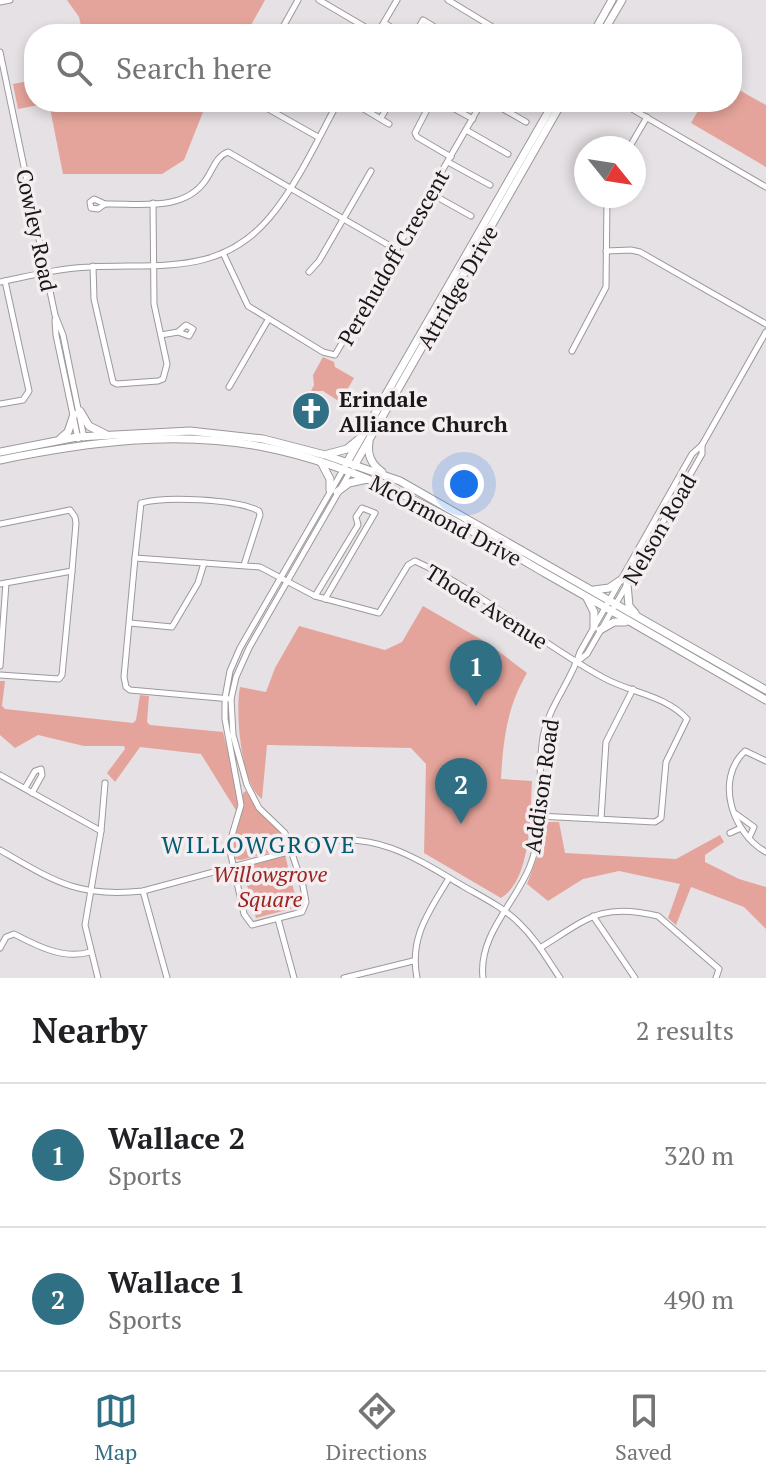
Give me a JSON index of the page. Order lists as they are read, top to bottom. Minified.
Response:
{"streets":{"main road":["Attridge Drive","McOrmond Drive"],"street":["Cowley Road","Perehudoff Crescent","Nelson Road","Thode Avenue","Addison Road"]},"crossings":[["Cowley Road","McOrmond Drive"],["Attridge Drive","McOrmond Drive"],["McOrmond Drive","Nelson Road"],["McOrmond Drive","Addison Road"],["Nelson Road","Addison Road"],["Thode Avenue","Addison Road"]],"districts":["WILLOWGROVE"],"parks":["Willowgrove Square"],"places":{"church":["Erindale Alliance Church"]},"north":"bottom right","page":{"search":"Search here","pins":["1","2"],"heading":["Nearby","2 results"],"list":[{"mark":"1","name":"Wallace 2","note":"Sports","value":"320 m"},{"mark":"2","name":"Wallace 1","note":"Sports","value":"490 m"}],"nav":["Map","Directions","Saved"]}}
